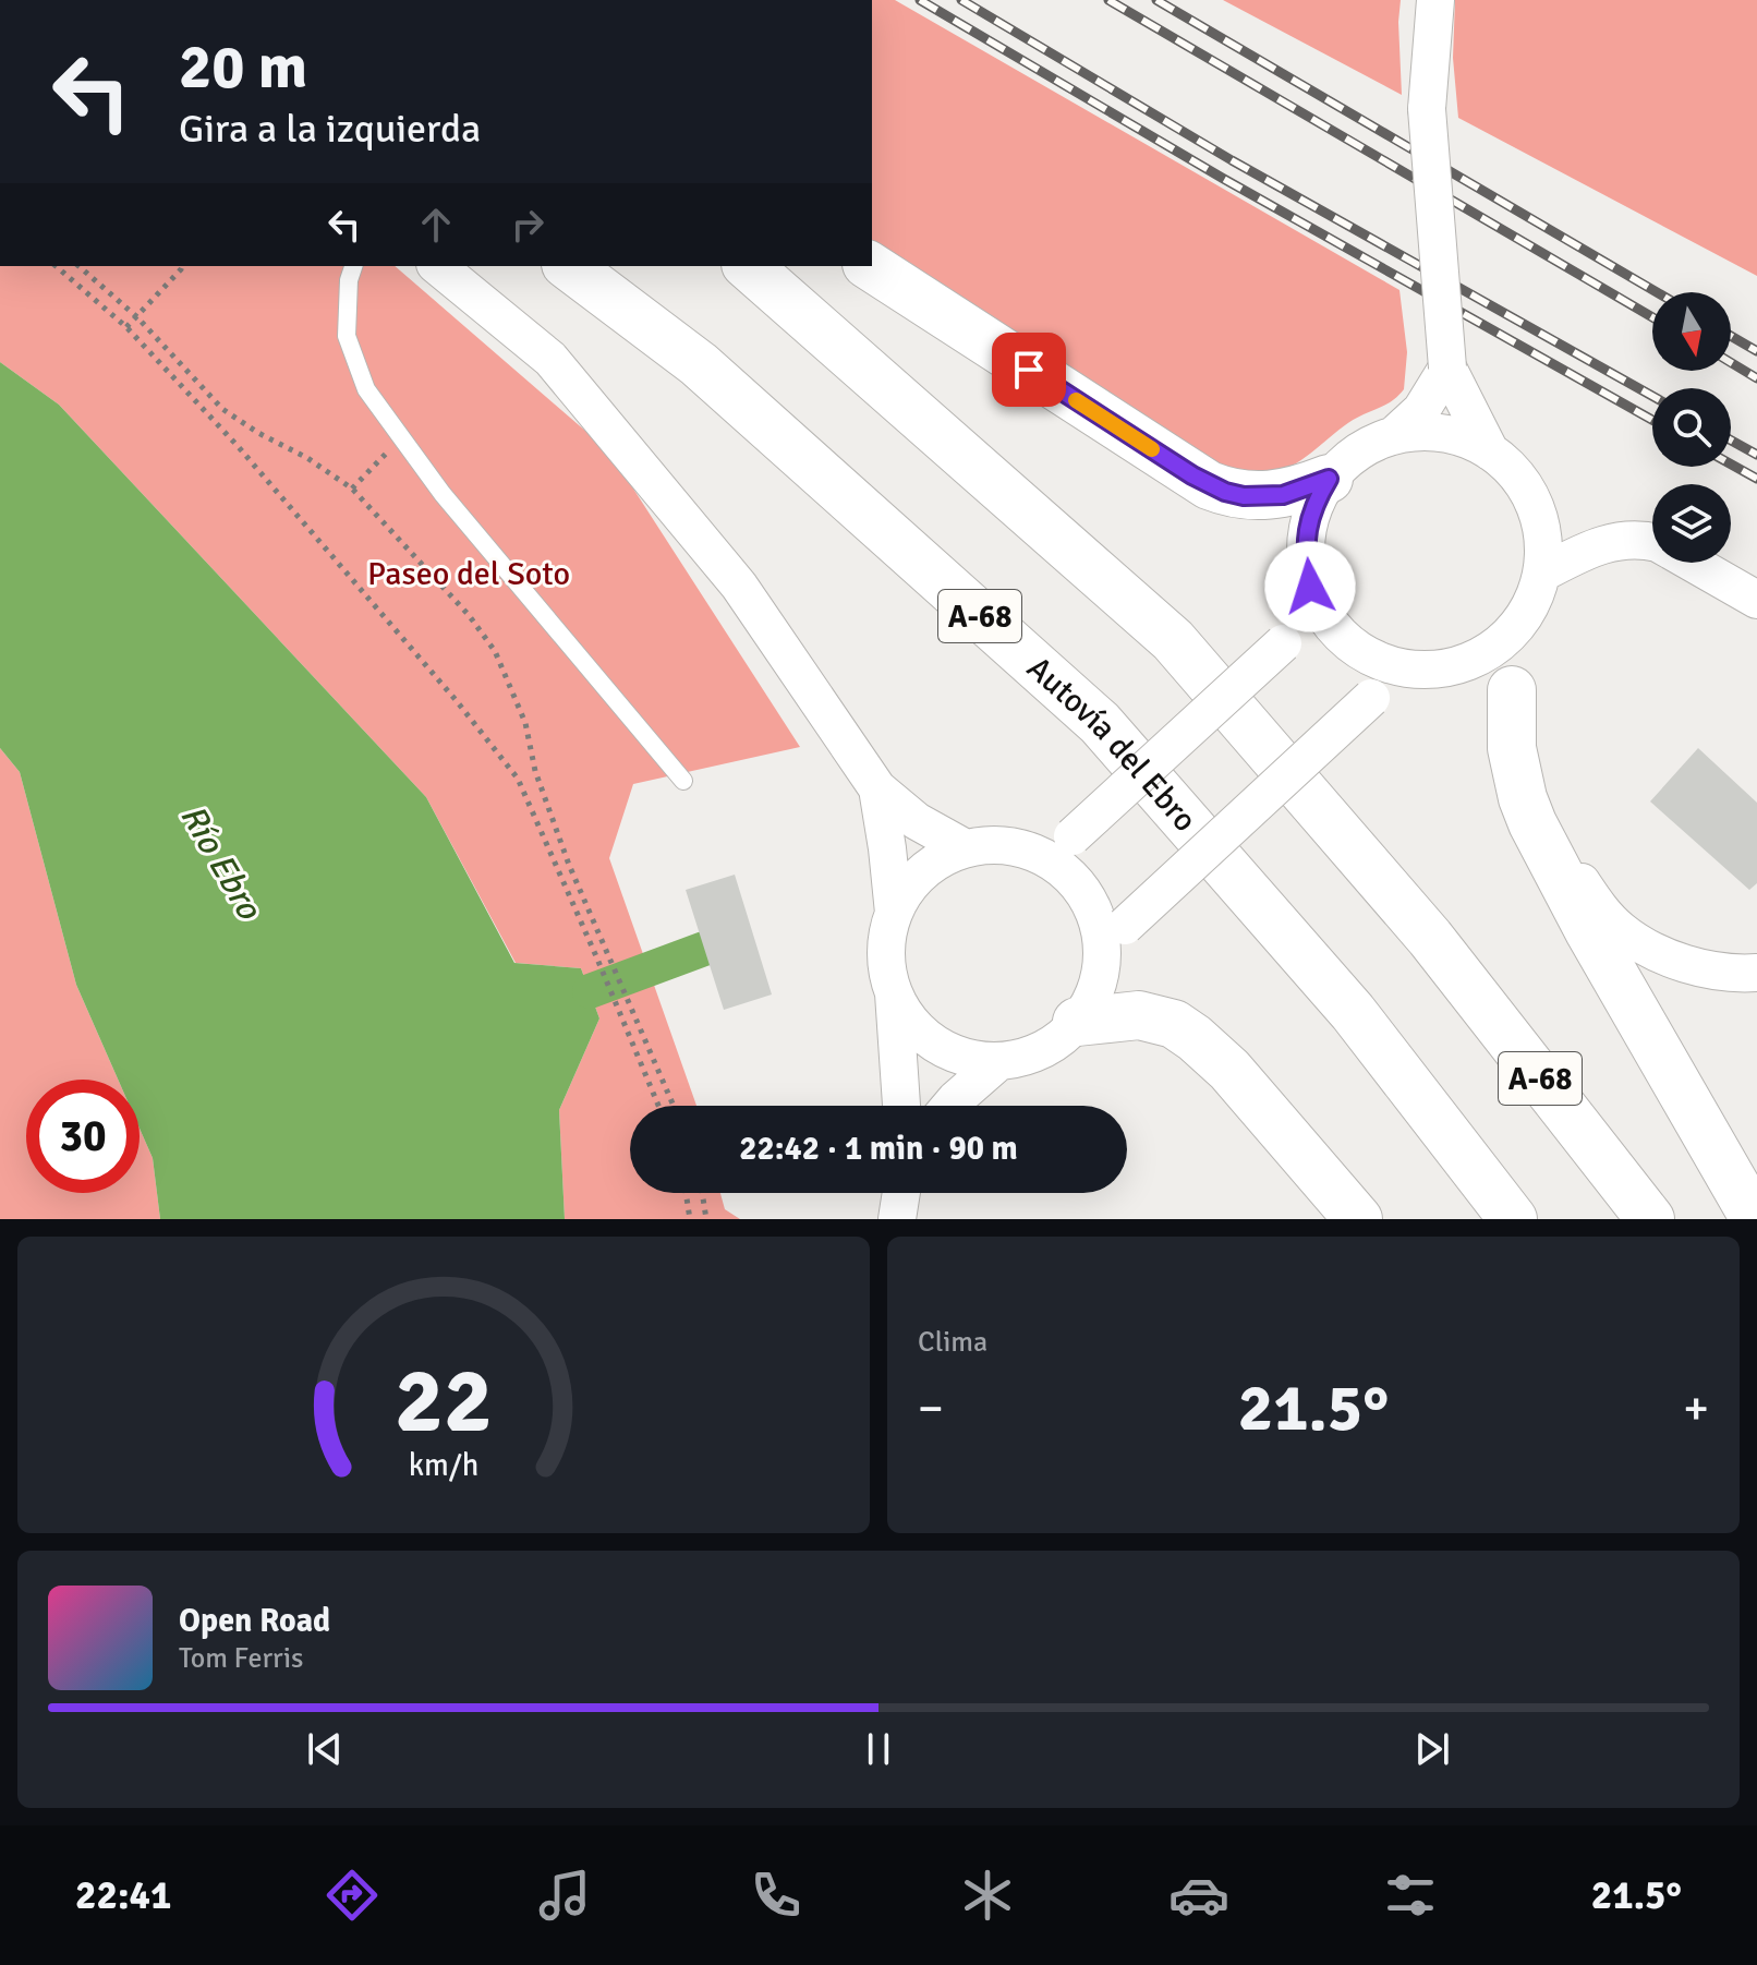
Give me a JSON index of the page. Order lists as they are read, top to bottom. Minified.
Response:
{"streets":{"highway":["A-68","Autovía del Ebro"]},"water":["Río Ebro"],"parks":["Paseo del Soto"],"north":"bottom","page":{"turn":["20 m","Gira a la izquierda"],"limit":"30","trip":"22:42 · 1 min · 90 m","tile":"Clima","heat":["−","21.5°","+"],"song":["Open Road","Tom Ferris"],"tabs":["22:41","21.5°"],"gauge":["22","km/h"]}}
